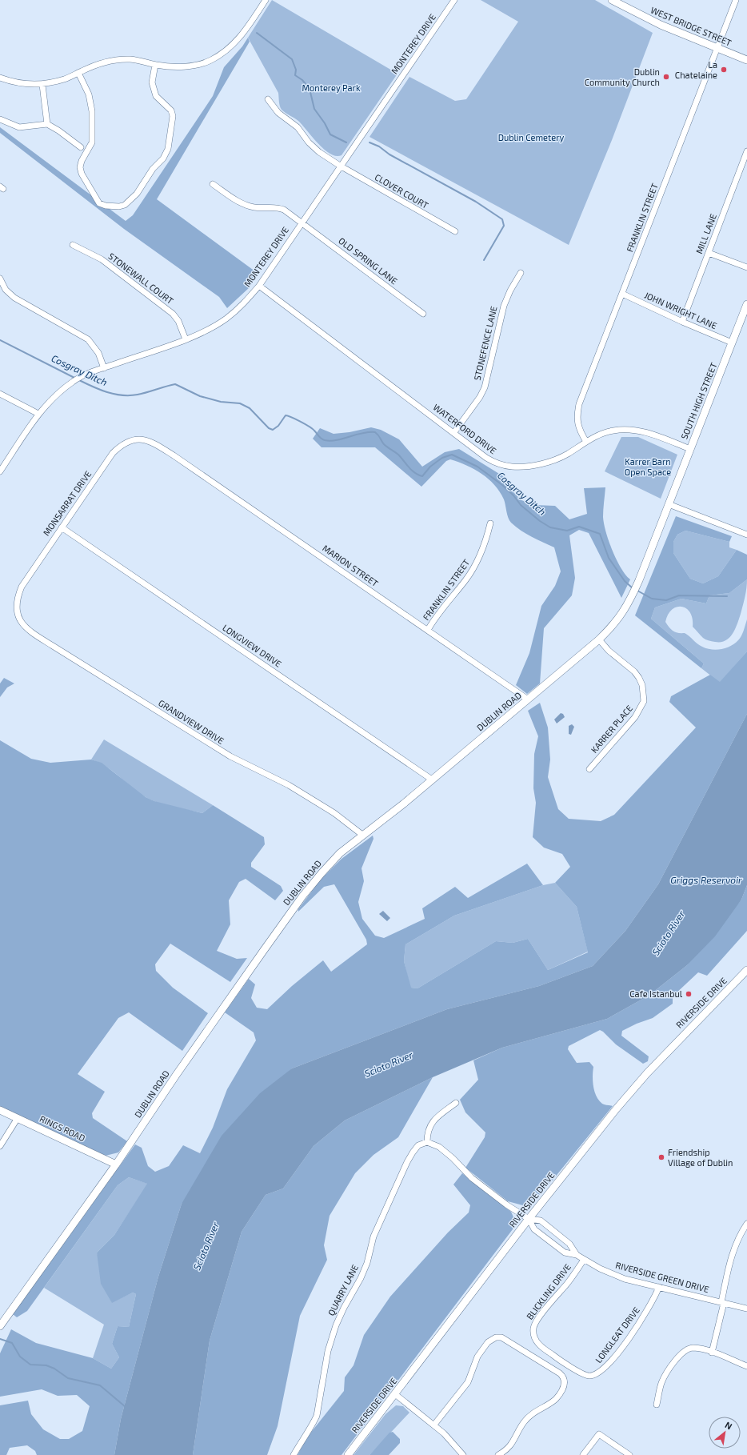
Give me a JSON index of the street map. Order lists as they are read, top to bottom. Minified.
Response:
{"streets":{"main road":["WEST BRIDGE STREET","SOUTH HIGH STREET","DUBLIN ROAD","RIVERSIDE DRIVE","RINGS ROAD"],"street":["MONTEREY DRIVE","CLOVER COURT","FRANKLIN STREET","MILL LANE","OLD SPRING LANE","STONEWALL COURT","JOHN WRIGHT LANE","STONEFENCE LANE","WATERFORD DRIVE","MONSARRAT DRIVE","MARION STREET","LONGVIEW DRIVE","GRANDVIEW DRIVE","KARRER PLACE","RIVERSIDE GREEN DRIVE","QUARRY LANE","BLICKLING DRIVE","LONGLEAT DRIVE"]},"crossings":[["WEST BRIDGE STREET","FRANKLIN STREET"],["MONTEREY DRIVE","CLOVER COURT"],["MONTEREY DRIVE","OLD SPRING LANE"],["MONTEREY DRIVE","STONEWALL COURT"],["MONTEREY DRIVE","WATERFORD DRIVE"],["FRANKLIN STREET","JOHN WRIGHT LANE"],["FRANKLIN STREET","WATERFORD DRIVE"],["FRANKLIN STREET","MARION STREET"],["MILL LANE","JOHN WRIGHT LANE"],["JOHN WRIGHT LANE","SOUTH HIGH STREET"],["STONEFENCE LANE","WATERFORD DRIVE"],["SOUTH HIGH STREET","WATERFORD DRIVE"],["SOUTH HIGH STREET","DUBLIN ROAD"],["MONSARRAT DRIVE","MARION STREET"],["MONSARRAT DRIVE","LONGVIEW DRIVE"],["MONSARRAT DRIVE","GRANDVIEW DRIVE"],["MARION STREET","DUBLIN ROAD"],["LONGVIEW DRIVE","DUBLIN ROAD"],["DUBLIN ROAD","GRANDVIEW DRIVE"],["DUBLIN ROAD","KARRER PLACE"],["DUBLIN ROAD","RINGS ROAD"],["RIVERSIDE DRIVE","RIVERSIDE GREEN DRIVE"],["RIVERSIDE GREEN DRIVE","BLICKLING DRIVE"],["RIVERSIDE GREEN DRIVE","LONGLEAT DRIVE"],["BLICKLING DRIVE","LONGLEAT DRIVE"]],"water":["Cosgray Ditch","Griggs Reservoir","Scioto River"],"parks":["Monterey Park","Dublin Cemetery","Karrer Barn Open Space"],"places":["La Chatelaine","Dublin Community Church","Cafe Istanbul","Friendship Village of Dublin"],"north":"top right"}
